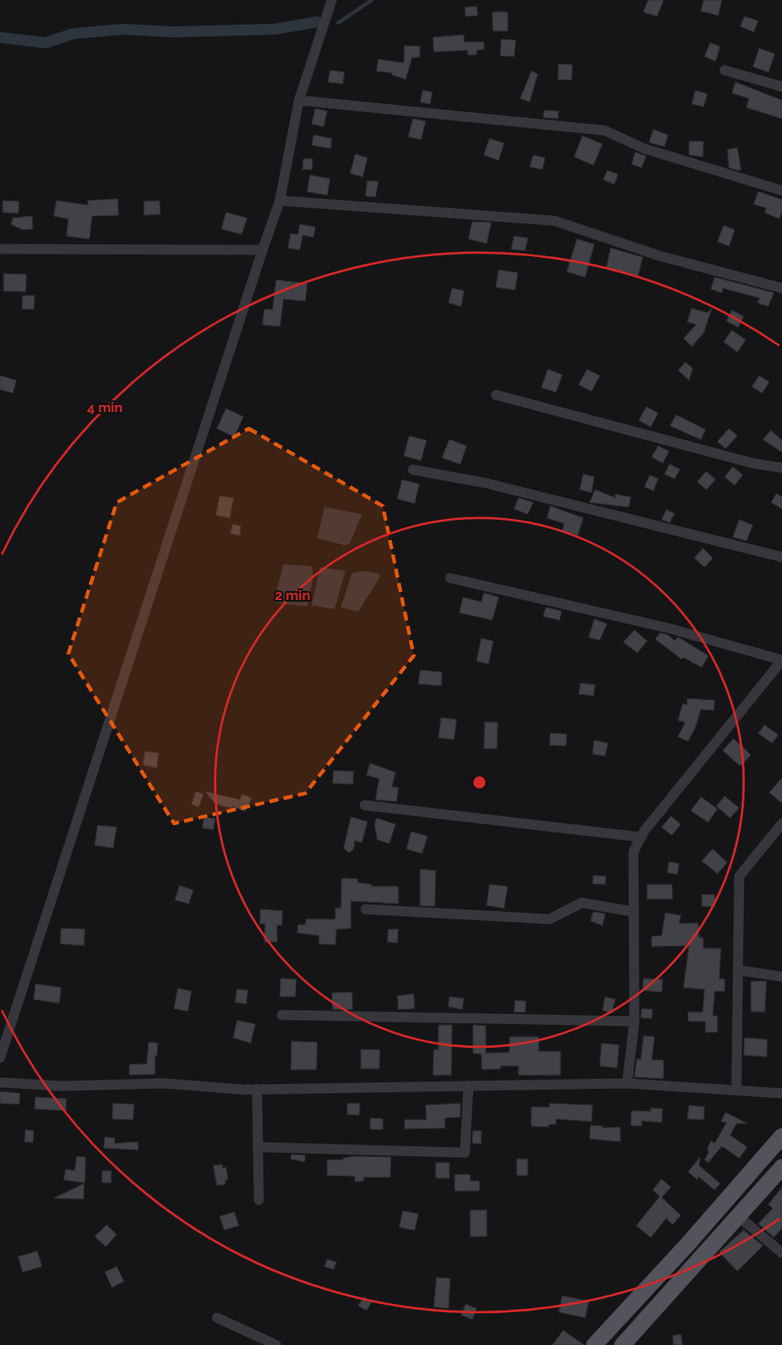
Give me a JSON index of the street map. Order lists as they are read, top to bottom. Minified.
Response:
{"rings":["4 min","2 min"]}
